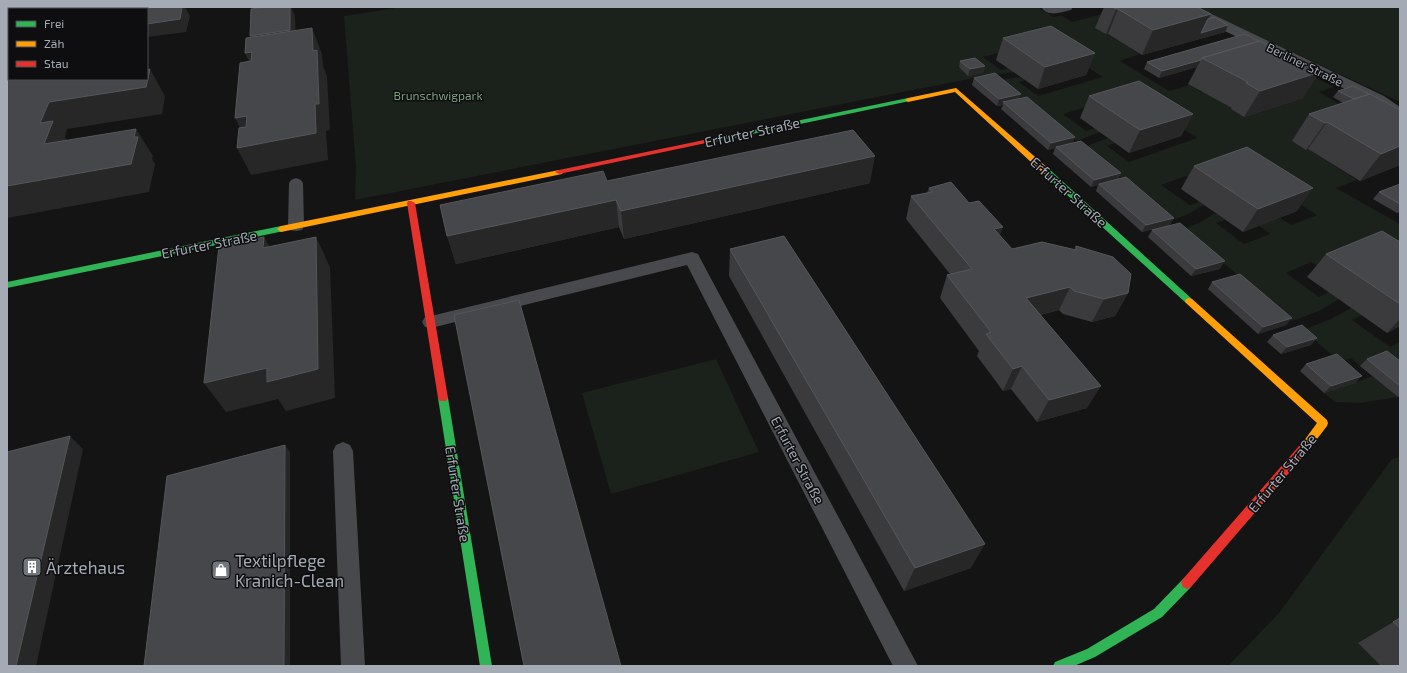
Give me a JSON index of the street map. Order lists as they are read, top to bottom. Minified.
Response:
{"streets":{"street":["Berliner Straße","Erfurter Straße"]},"parks":["Brunschwigpark"],"places":{"building":["Ärztehaus"],"shop":["Textilpflege Kranich-Clean"]},"legend":["Frei","Zäh","Stau"]}
